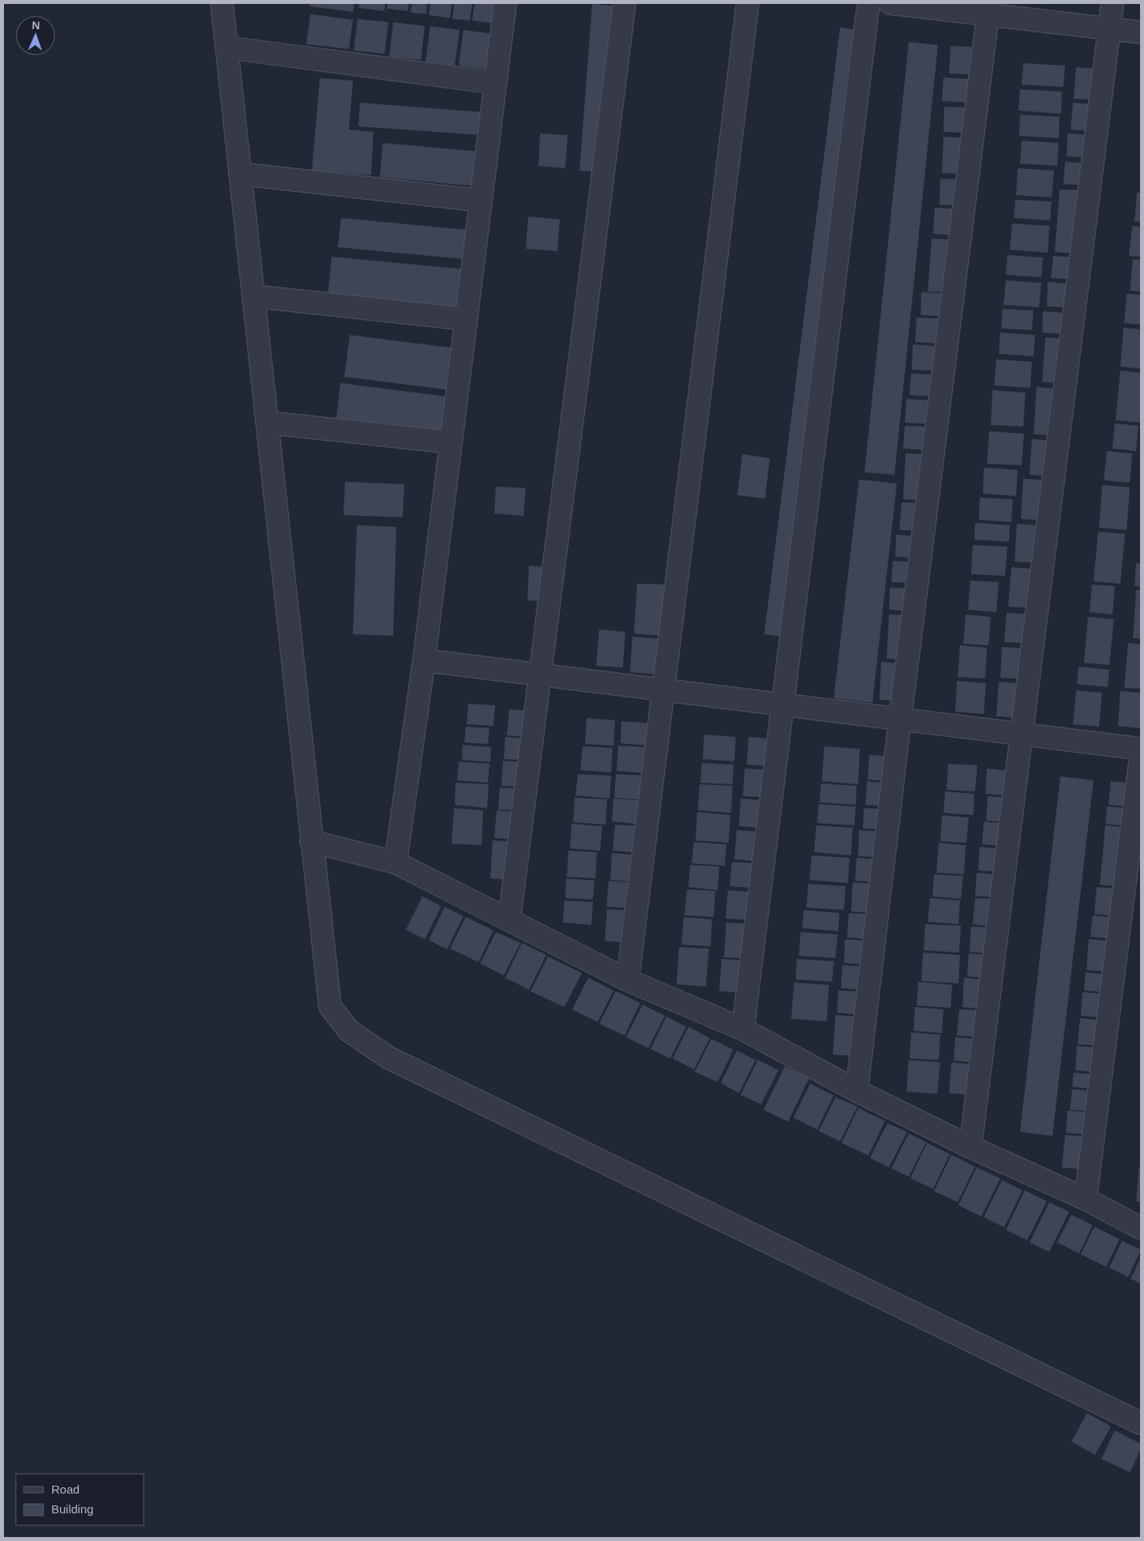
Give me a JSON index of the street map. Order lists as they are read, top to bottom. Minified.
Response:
{"legend":["Road","Building"],"north":"top"}
